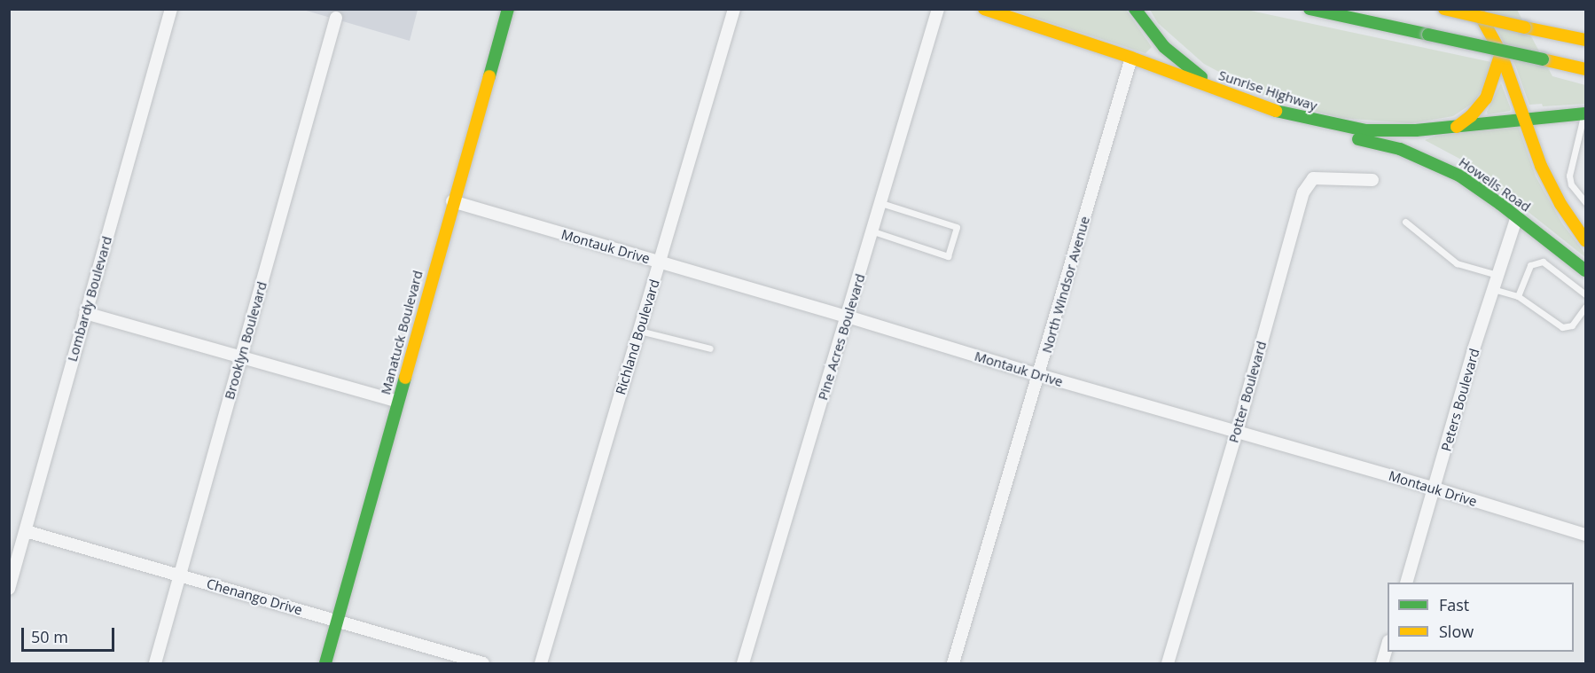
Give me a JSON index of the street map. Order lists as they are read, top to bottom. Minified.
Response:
{"streets":{"main road":["Sunrise Highway","Howells Road","Manatuck Boulevard"],"street":["Montauk Drive","North Windsor Avenue","Lombardy Boulevard","Richland Boulevard","Pine Acres Boulevard","Brooklyn Boulevard","Potter Boulevard","Peters Boulevard","Chenango Drive"]},"crossings":[["Sunrise Highway","Howells Road"],["Sunrise Highway","North Windsor Avenue"],["Howells Road","Peters Boulevard"],["Montauk Drive","North Windsor Avenue"],["Montauk Drive","Manatuck Boulevard"],["Montauk Drive","Richland Boulevard"],["Montauk Drive","Pine Acres Boulevard"],["Montauk Drive","Potter Boulevard"],["Montauk Drive","Peters Boulevard"],["Lombardy Boulevard","Chenango Drive"],["Manatuck Boulevard","Chenango Drive"],["Brooklyn Boulevard","Chenango Drive"]],"legend":["Fast","Slow"],"scale_bar":"50 m"}
